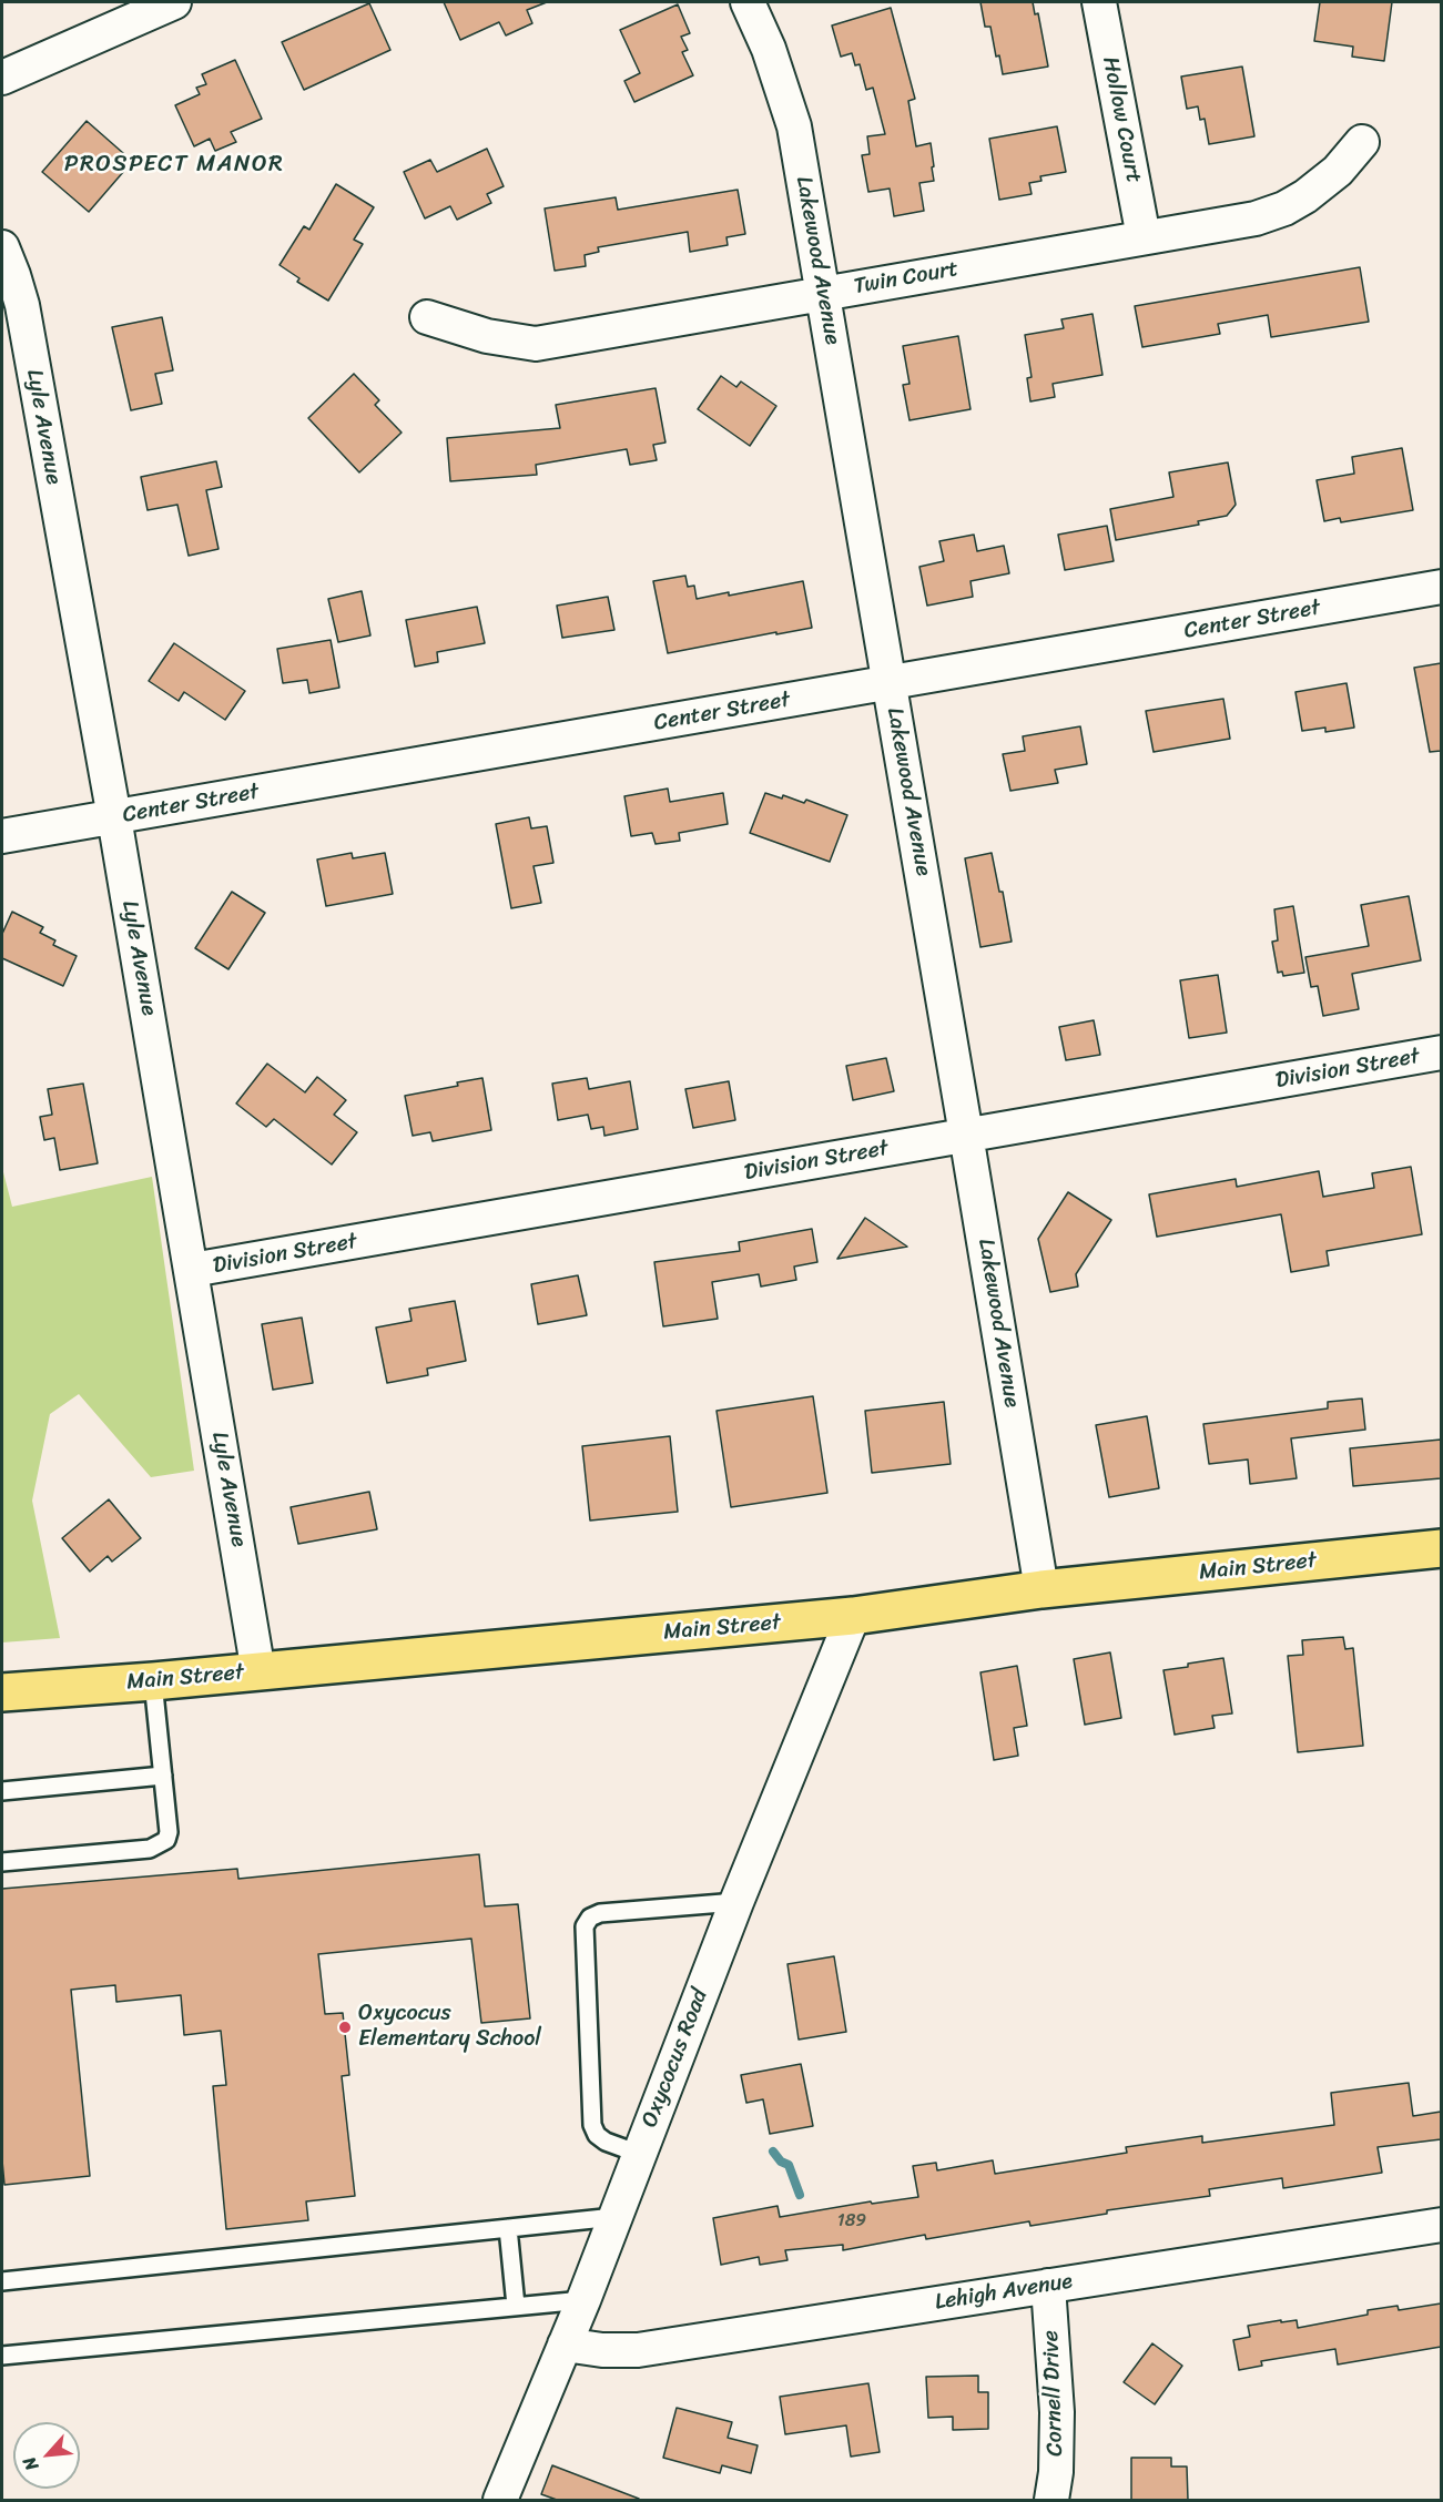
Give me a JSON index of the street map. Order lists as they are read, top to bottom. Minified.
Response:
{"streets":{"highway":["Main Street"],"street":["Hollow Court","Lakewood Avenue","Twin Court","Lyle Avenue","Center Street","Division Street","Oxycocus Road","Lehigh Avenue","Cornell Drive"]},"crossings":[["Hollow Court","Twin Court"],["Lakewood Avenue","Twin Court"],["Lakewood Avenue","Center Street"],["Lakewood Avenue","Division Street"],["Lakewood Avenue","Main Street"],["Lyle Avenue","Center Street"],["Lyle Avenue","Division Street"],["Lyle Avenue","Main Street"],["Main Street","Oxycocus Road"],["Oxycocus Road","Lehigh Avenue"],["Lehigh Avenue","Cornell Drive"]],"districts":["PROSPECT MANOR"],"places":["Oxycocus Elementary School"],"house_numbers":["189"],"north":"bottom left"}
